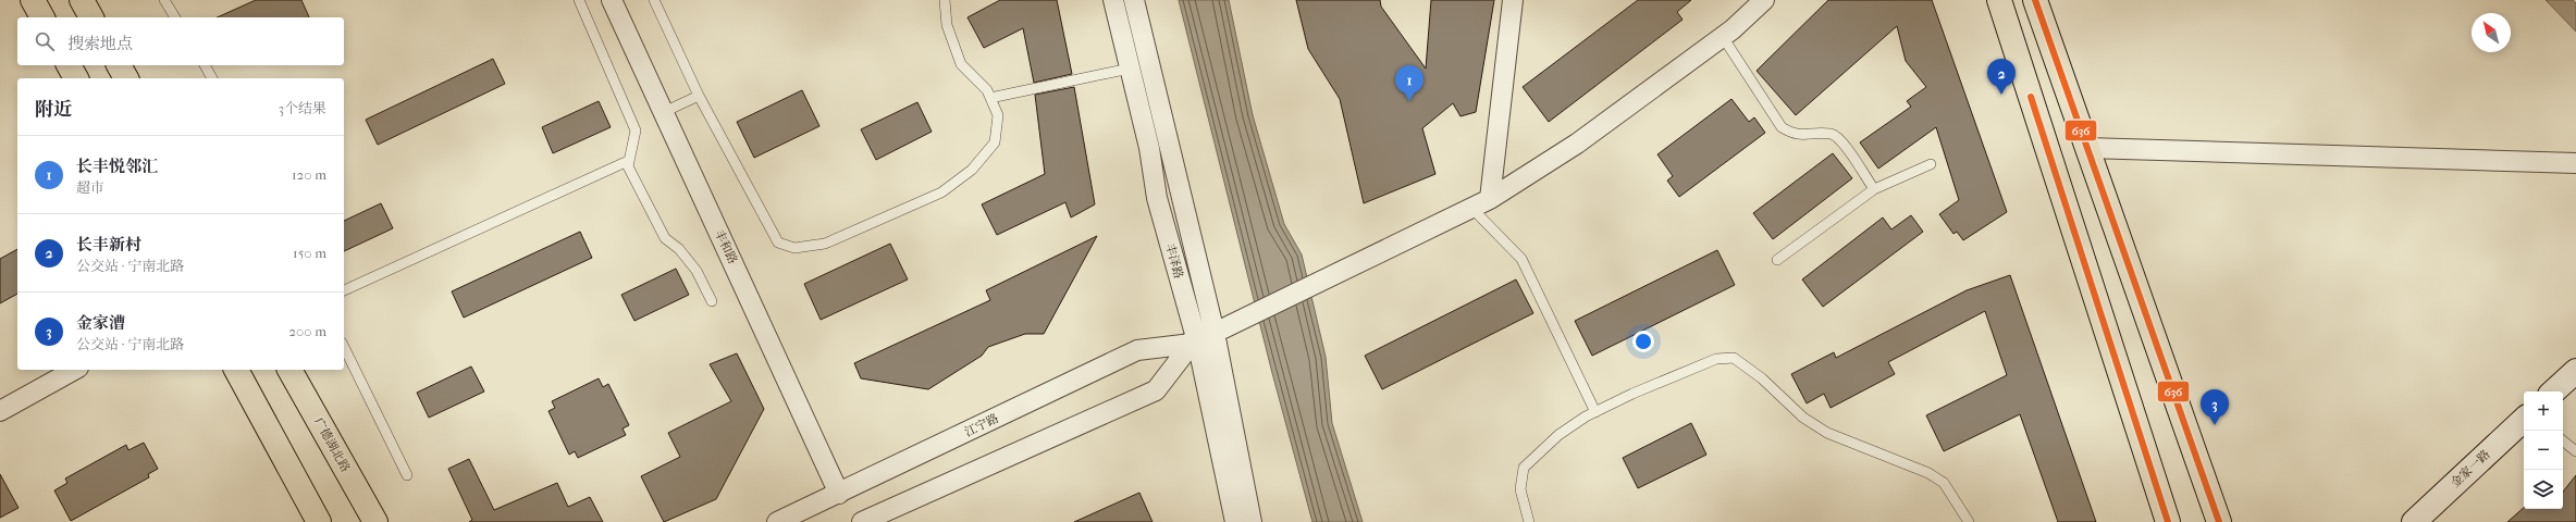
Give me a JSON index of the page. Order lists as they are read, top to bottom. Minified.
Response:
{"streets":{"main road":["广德湖北路"],"street":["丰和路","丰泽路","江宁路","金家一路"]},"crossings":[["丰和路","江宁路"],["丰泽路","江宁路"]],"lines":["transit line 636"],"north":"top left","page":{"search":"搜索地点","pins":["2","1","3"],"heading":["附近","3个结果"],"list":[{"mark":"1","name":"长丰悦邻汇","note":"超市","value":"120 m"},{"mark":"2","name":"长丰新村","note":"公交站 · 宁南北路","value":"150 m"},{"mark":"3","name":"金家漕","note":"公交站 · 宁南北路","value":"200 m"}],"map_buttons":["+","−"]}}
